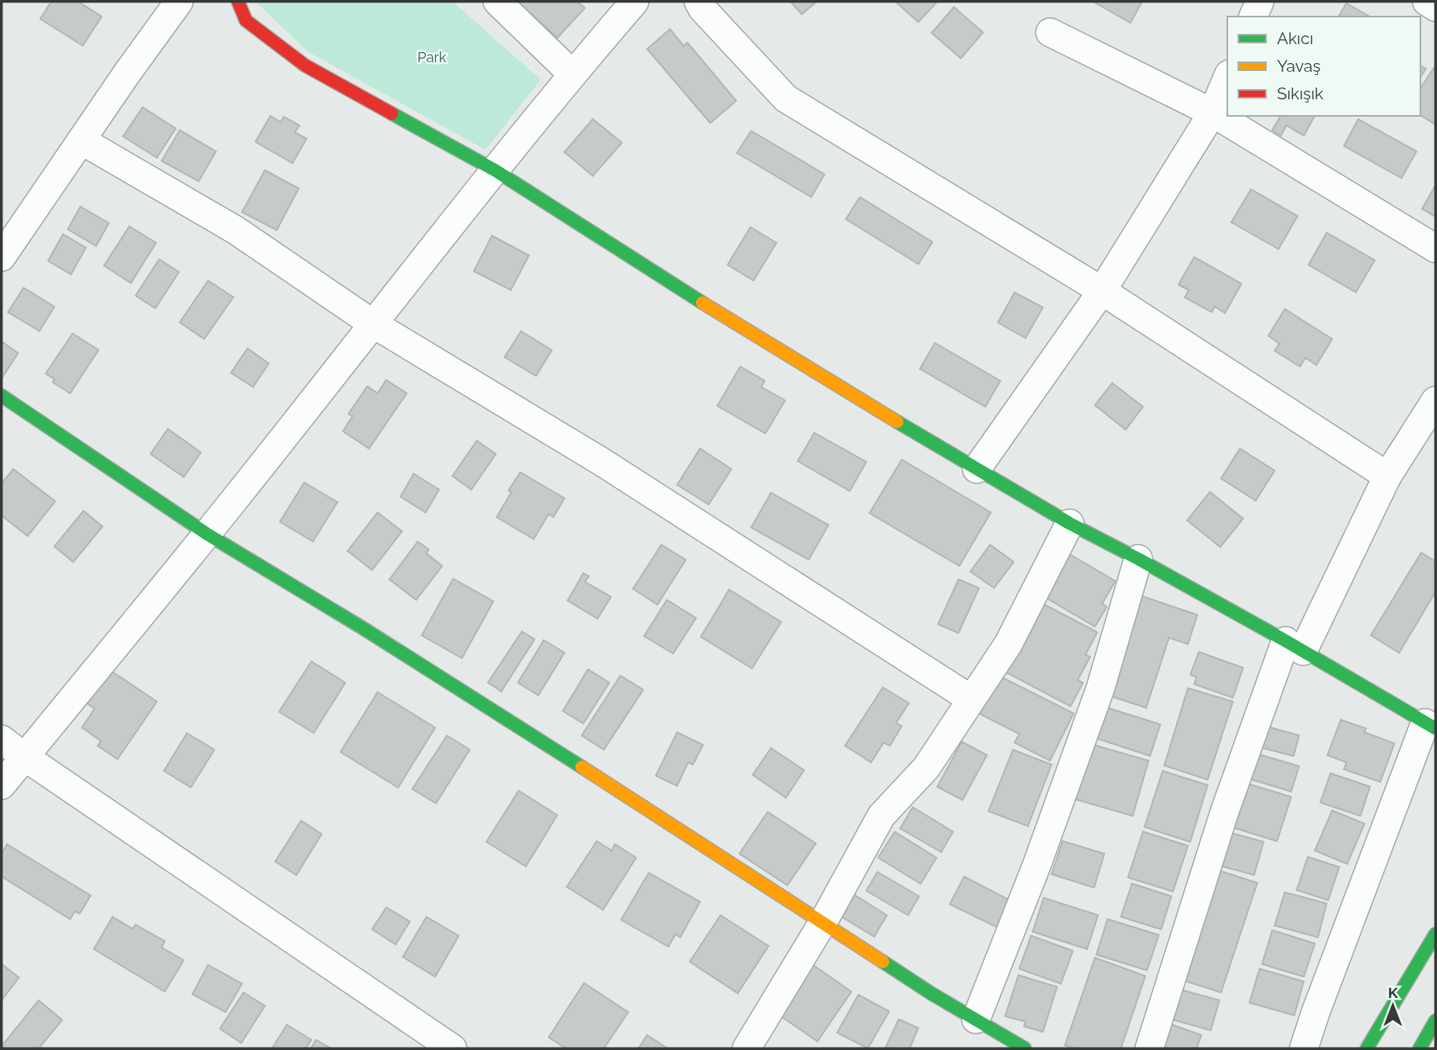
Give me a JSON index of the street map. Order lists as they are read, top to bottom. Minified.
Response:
{"parks":["Park"],"legend":["Akıcı","Yavaş","Sıkışık"],"north":"top"}
